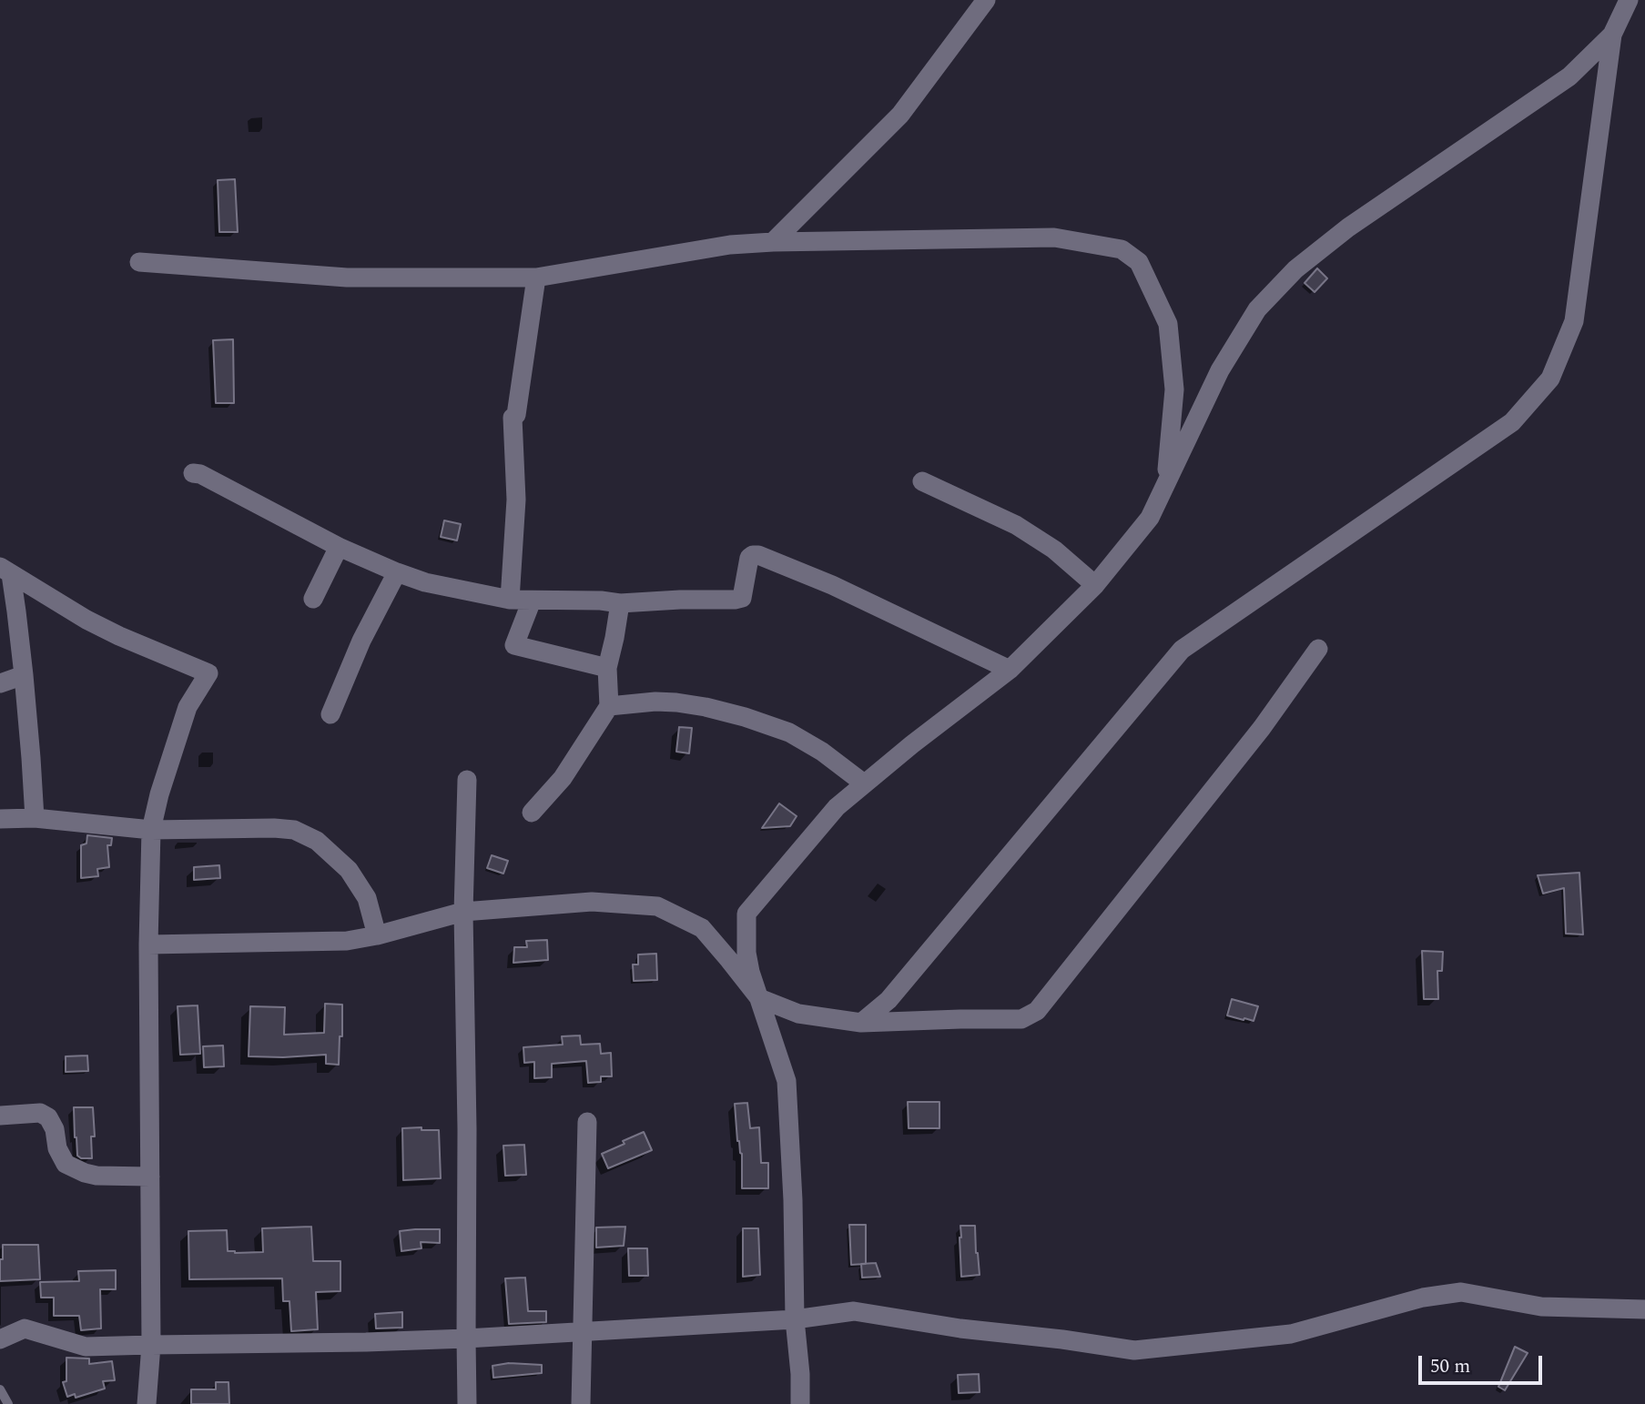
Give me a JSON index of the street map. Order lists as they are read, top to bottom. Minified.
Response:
{"scale_bar":"50 m"}
